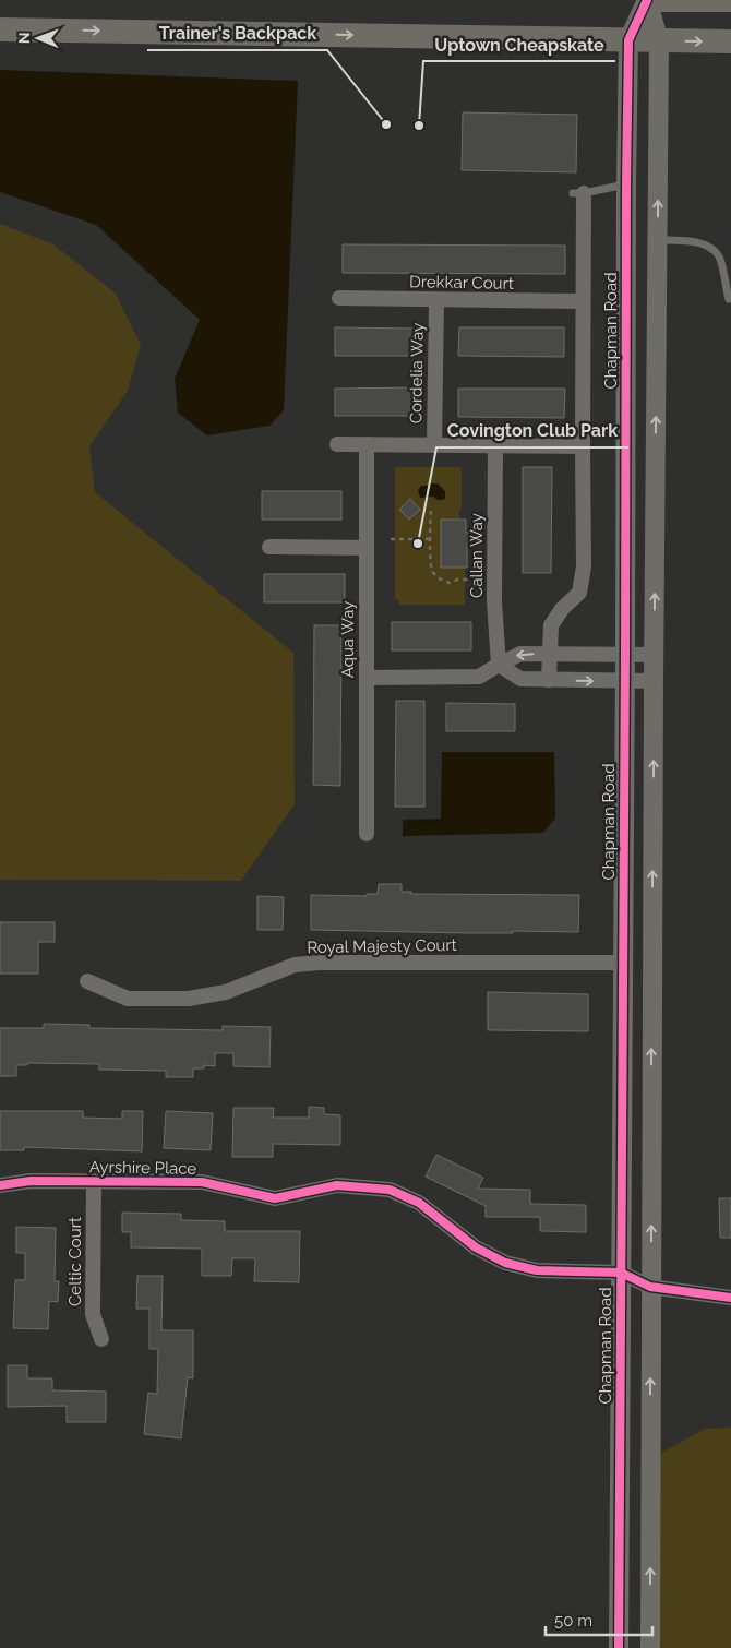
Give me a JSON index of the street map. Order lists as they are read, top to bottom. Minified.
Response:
{"streets":{"street":["Drekkar Court","Chapman Road","Cordelia Way","Callan Way","Aqua Way","Royal Majesty Court","Ayrshire Place","Celtic Court"]},"crossings":[["Drekkar Court","Cordelia Way"],["Chapman Road","Royal Majesty Court"],["Chapman Road","Ayrshire Place"],["Ayrshire Place","Celtic Court"]],"places":["Trainer's Backpack","Uptown Cheapskate","Covington Club Park"],"scale_bar":"50 m","north":"left"}
